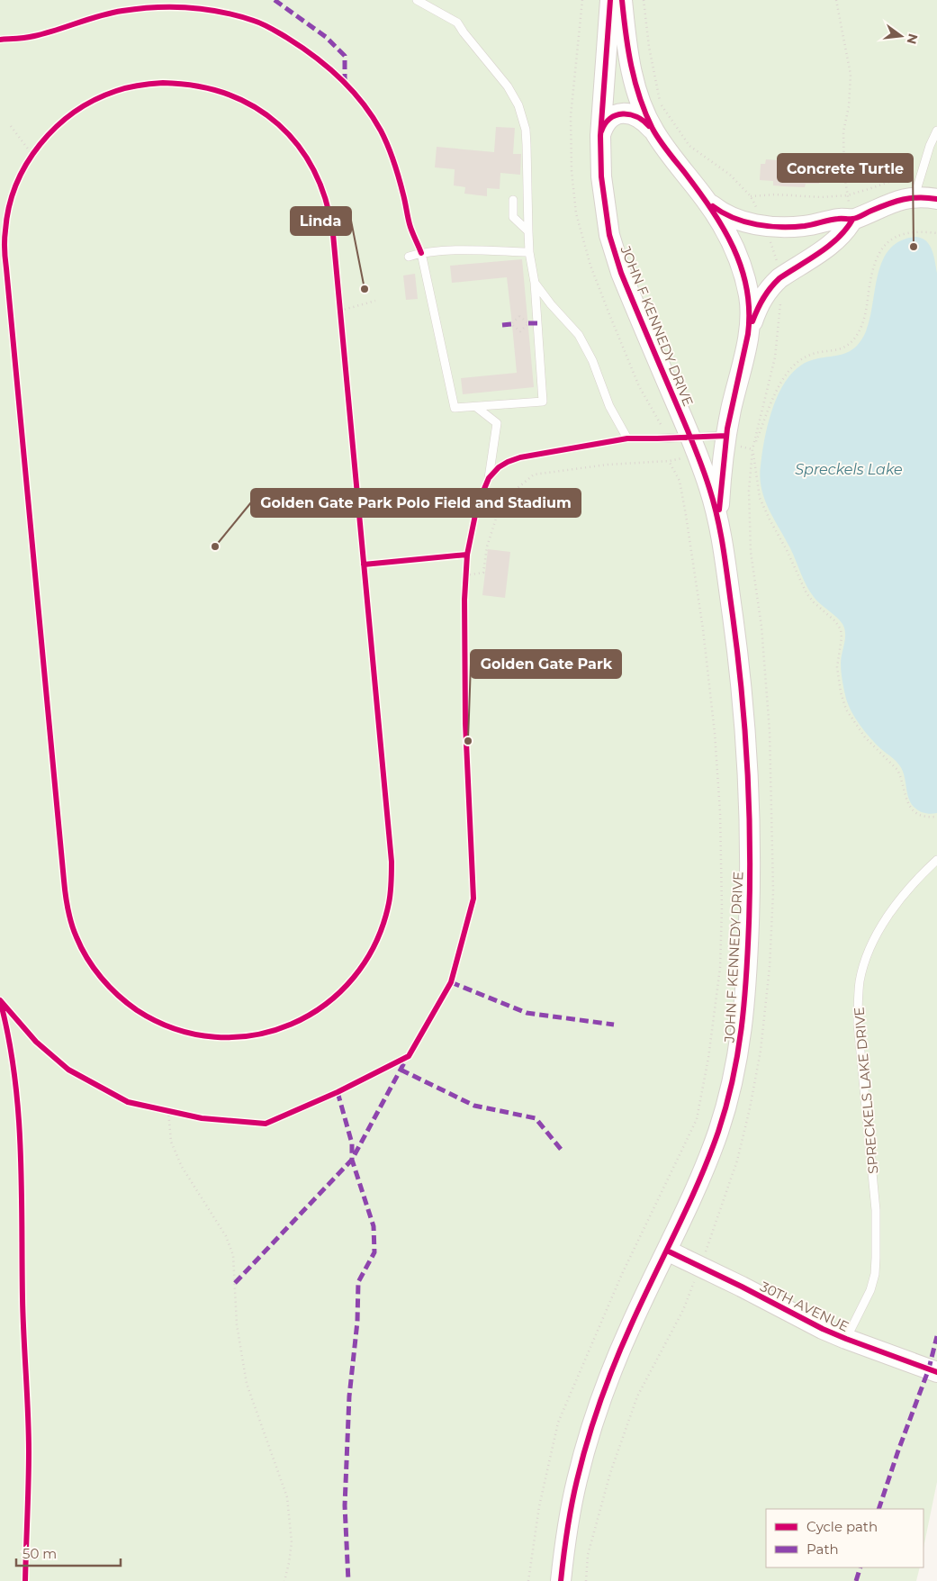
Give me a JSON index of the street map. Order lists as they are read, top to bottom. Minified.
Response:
{"streets":{"street":["JOHN F KENNEDY DRIVE","30TH AVENUE"],"lane":["SPRECKELS LAKE DRIVE"]},"crossings":[["JOHN F KENNEDY DRIVE","30TH AVENUE"],["SPRECKELS LAKE DRIVE","30TH AVENUE"]],"water":["Spreckels Lake"],"places":["Concrete Turtle","Linda","Golden Gate Park Polo Field and Stadium","Golden Gate Park"],"legend":["Cycle path","Path"],"scale_bar":"50 m","north":"right"}
